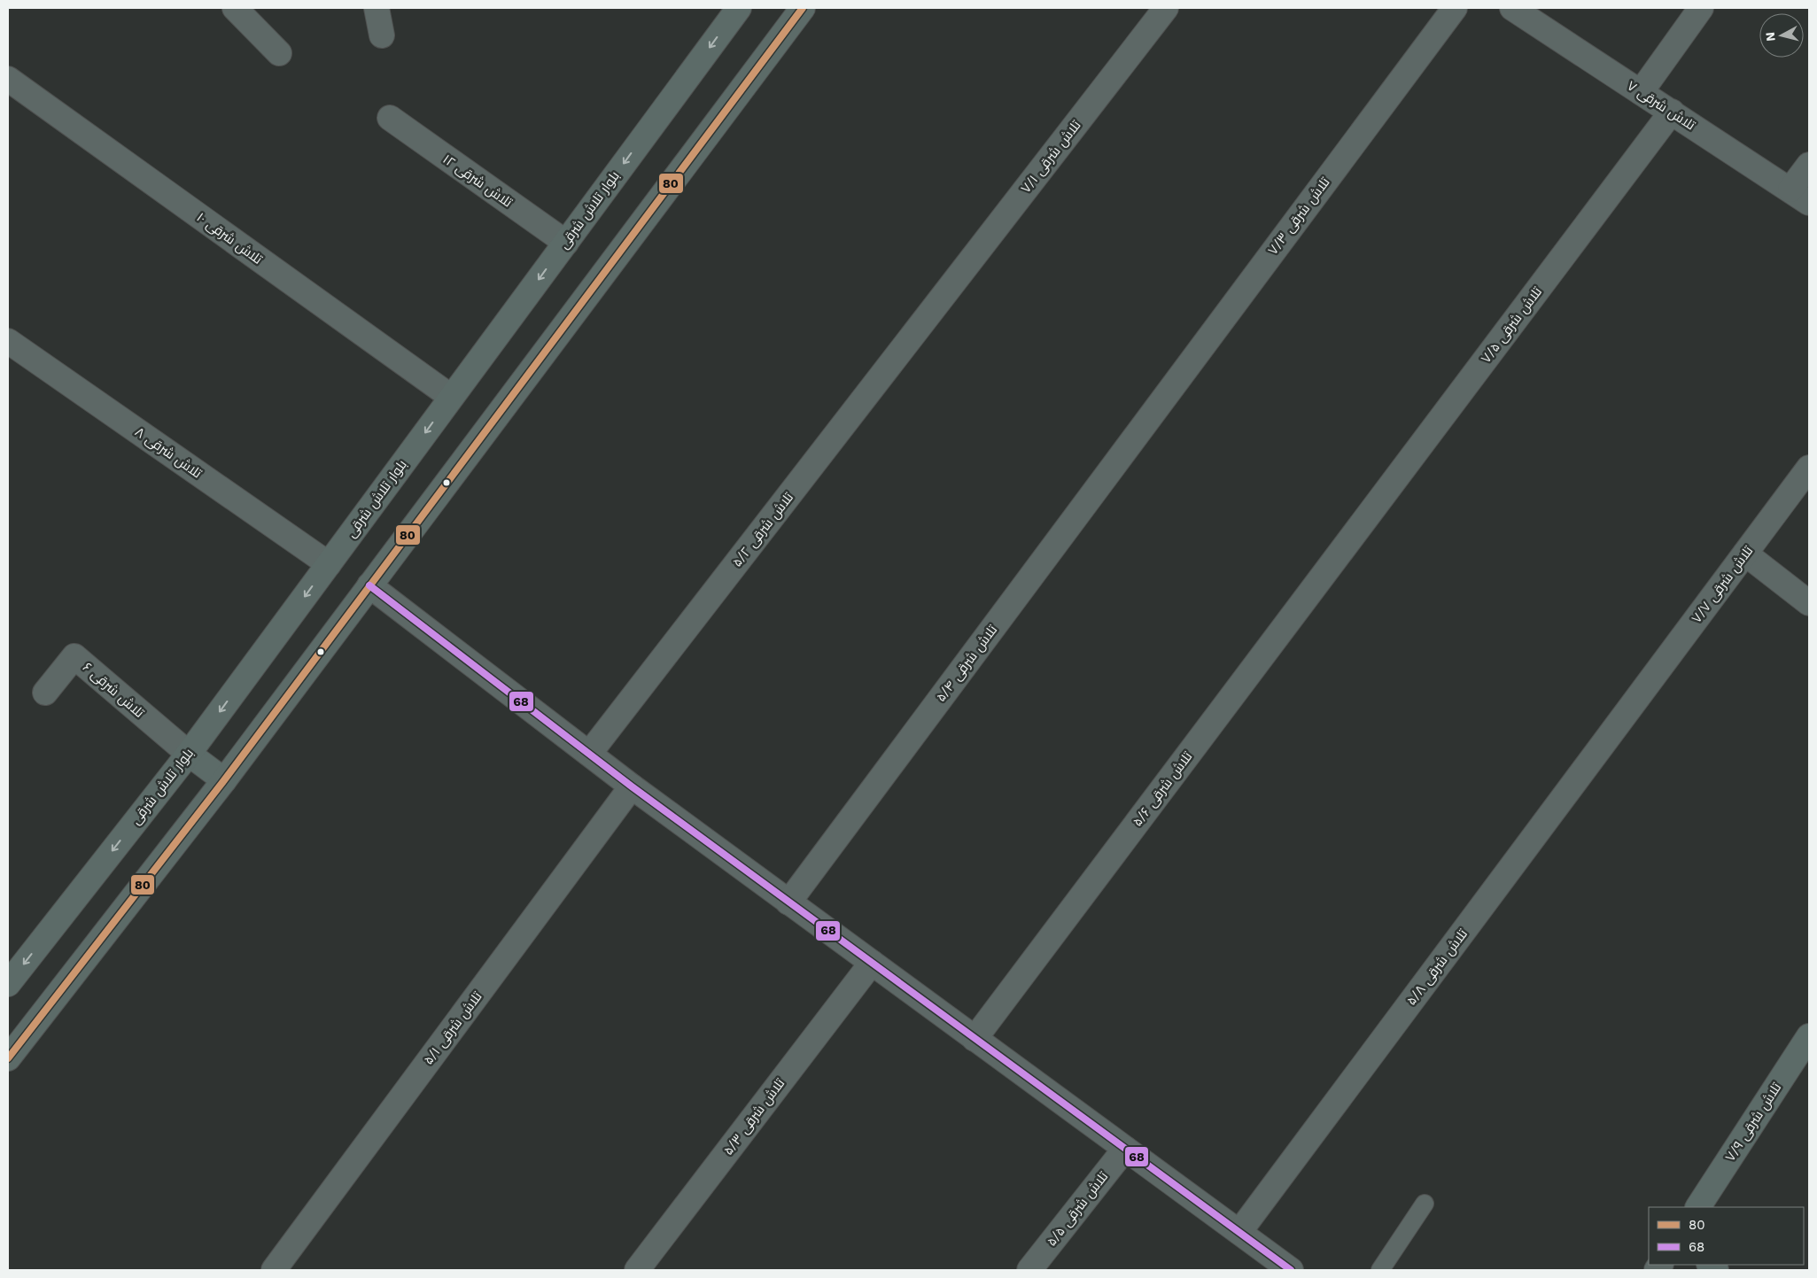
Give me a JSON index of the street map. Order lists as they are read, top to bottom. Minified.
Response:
{"streets":{"main road":["بلوار تلاش شرقی","۷/۹ تلاش شرقی"],"street":["۷ تلاش شرقی","۷/۱ تلاش شرقی","تلاش شرقی ۱۲","۷/۳ تلاش شرقی","تلاش شرقی ۱۰","۷/۵ تلاش شرقی","۸ تلاش شرقی","۵/۲ تلاش شرقی","۷/۷ تلاش شرقی","۵/۴ تلاش شرقی","تلاش شرقی ۶","۵/۶ تلاش شرقی","۵/۸ تلاش شرقی","۵/۱ تلاش شرقی","۵/۳ تلاش شرقی","۵/۵ تلاش شرقی"]},"crossings":[["۷ تلاش شرقی","۷/۵ تلاش شرقی"],["۷/۱ تلاش شرقی","۵/۲ تلاش شرقی"],["تلاش شرقی ۱۲","بلوار تلاش شرقی"],["بلوار تلاش شرقی","تلاش شرقی ۱۰"],["بلوار تلاش شرقی","۸ تلاش شرقی"],["بلوار تلاش شرقی","تلاش شرقی ۶"],["۷/۳ تلاش شرقی","۵/۴ تلاش شرقی"],["۷/۵ تلاش شرقی","۵/۶ تلاش شرقی"],["۷/۷ تلاش شرقی","۵/۸ تلاش شرقی"]],"lines":["transit line 80","transit line 68"],"legend":["80","68"],"north":"left"}
